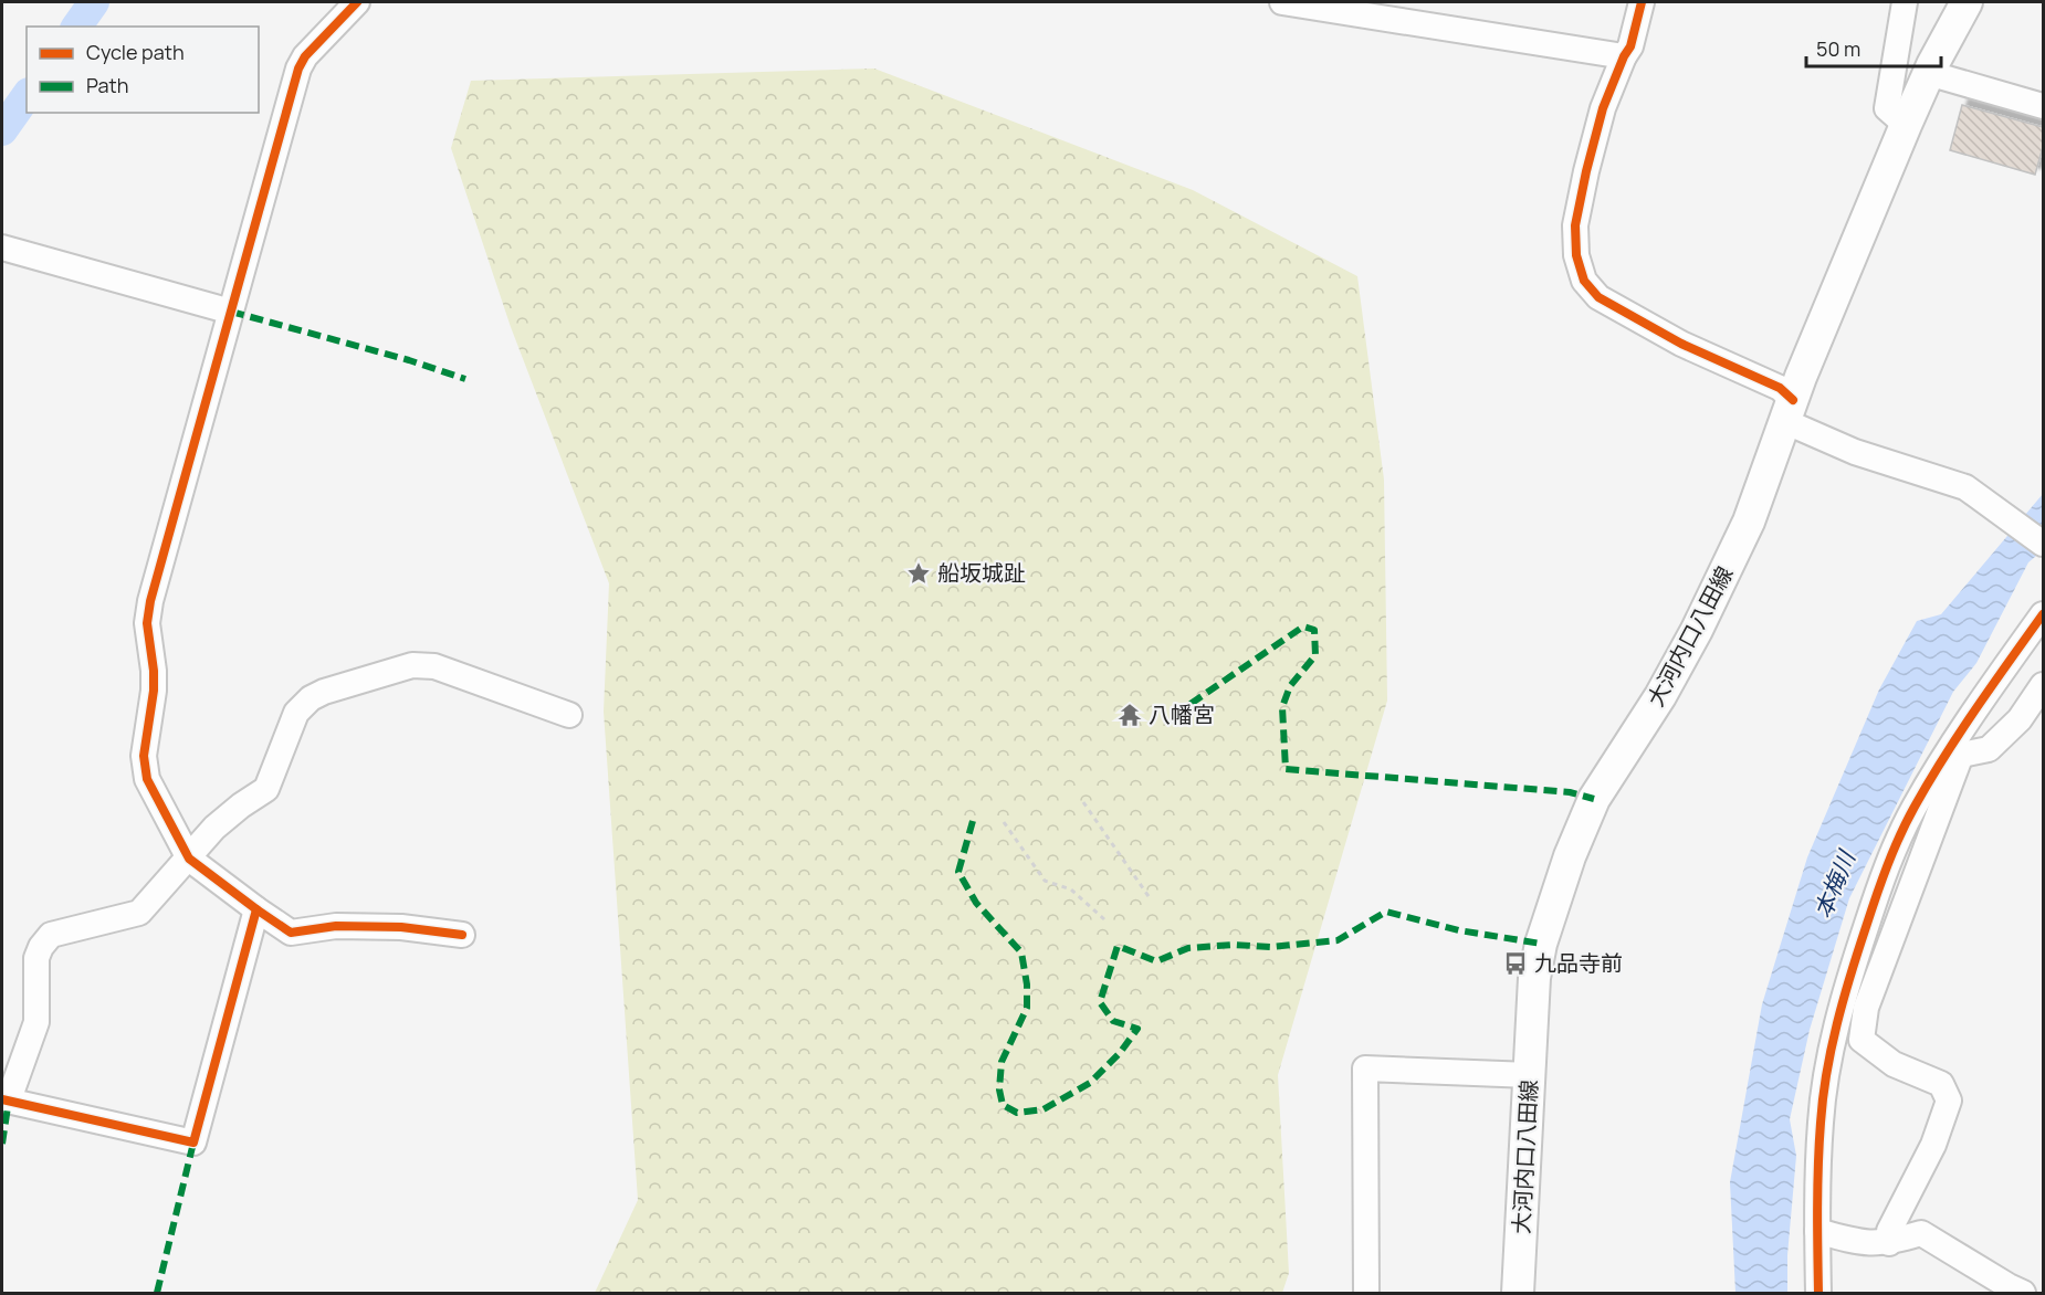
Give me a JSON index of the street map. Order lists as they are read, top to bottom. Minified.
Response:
{"streets":{"main road":["大河内口八田線"]},"water":["本梅川"],"places":{"place":["船坂城趾"],"temple":["八幡宮"],"bus stop":["九品寺前"]},"legend":["Cycle path","Path"],"scale_bar":"50 m"}
